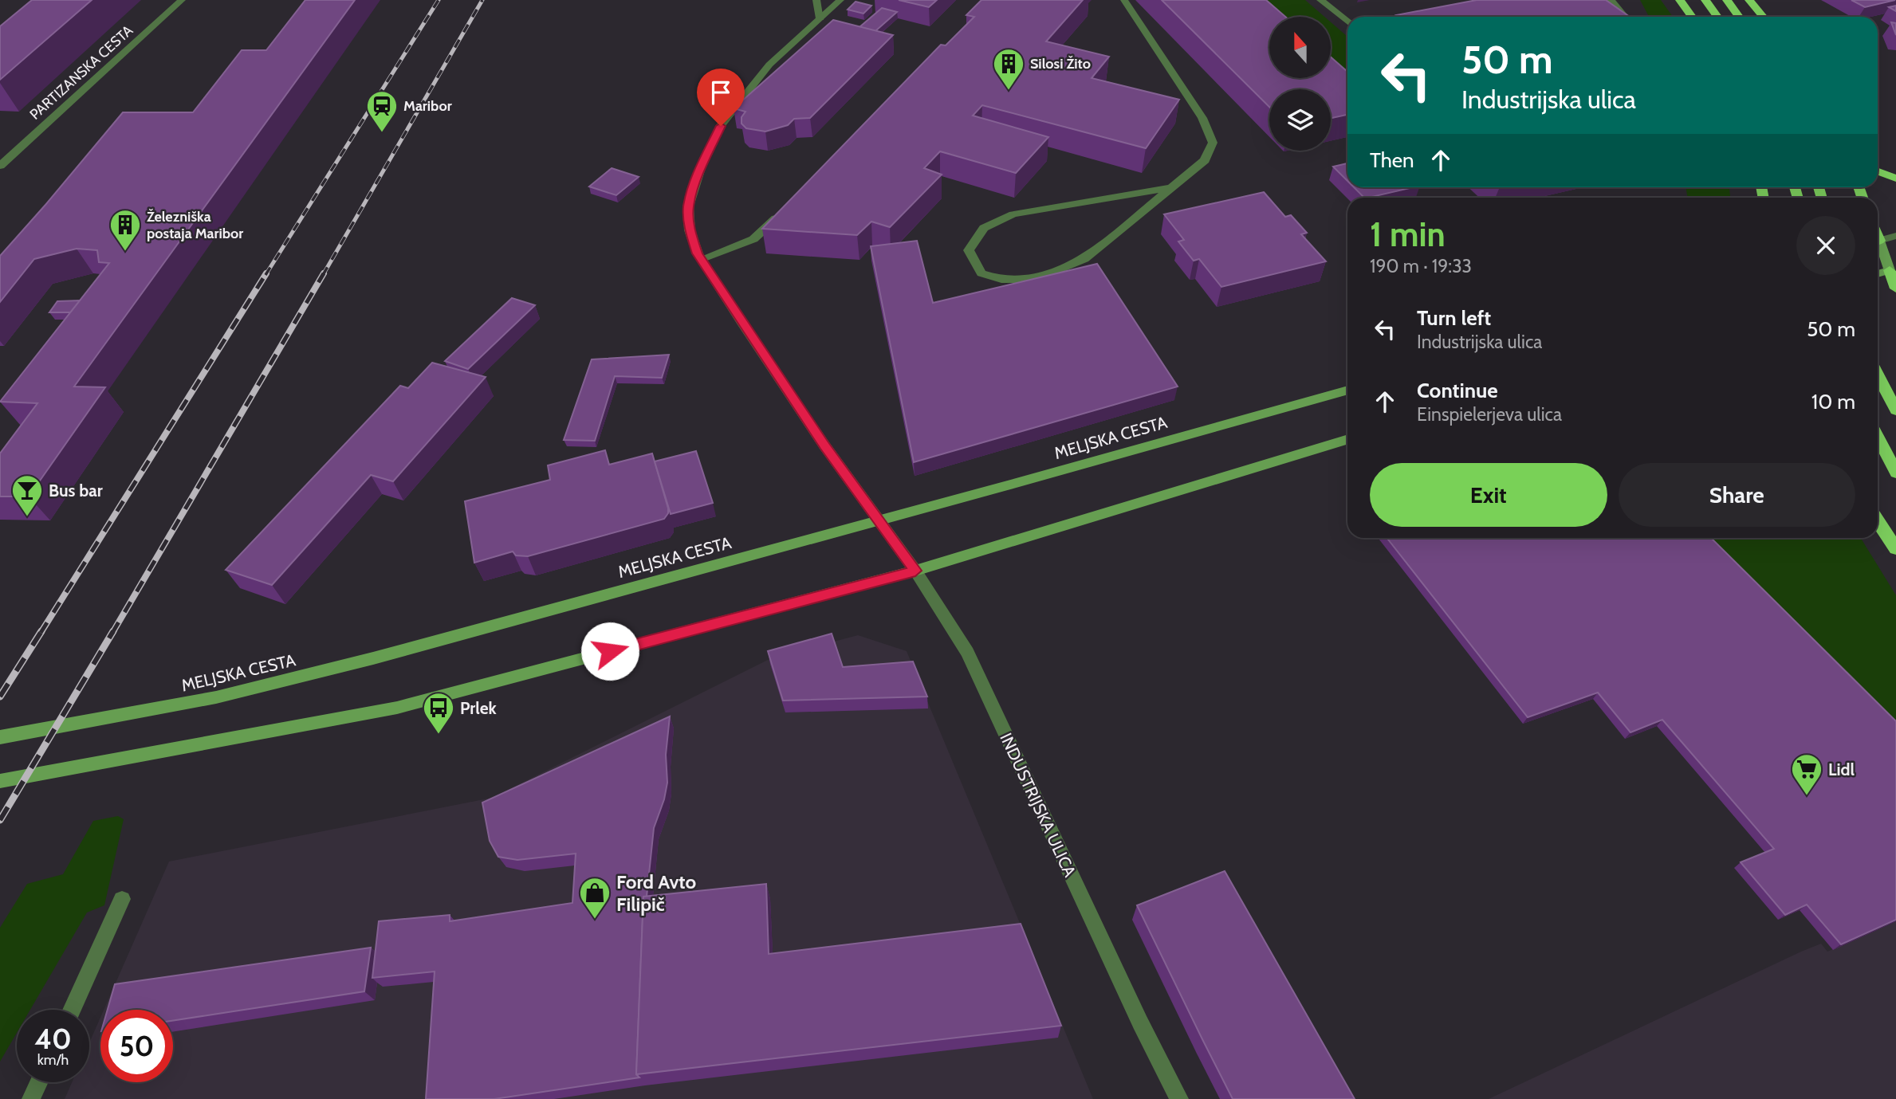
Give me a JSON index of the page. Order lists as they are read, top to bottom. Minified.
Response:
{"streets":{"main road":["MELJSKA CESTA"],"street":["PARTIZANSKA CESTA","INDUSTRIJSKA ULICA"]},"crossings":[["MELJSKA CESTA","INDUSTRIJSKA ULICA"]],"places":{"building":["Silosi Žito","Železniška postaja Maribor"],"station":["Maribor"],"bar":["Bus bar"],"bus stop":["Prlek"],"supermarket":["Lidl"],"shop":["Ford Avto Filipič"]},"north":"top","page":{"turn":["50 m","Industrijska ulica"],"then":"Then","heading":["1 min","190 m · 19:33"],"list":[{"name":"Turn left","note":"Industrijska ulica","value":"50 m"},{"name":"Continue","note":"Einspielerjeva ulica","value":"10 m"}],"buttons":["Exit","Share"],"speed":"40 km/h","limit":"50"}}
